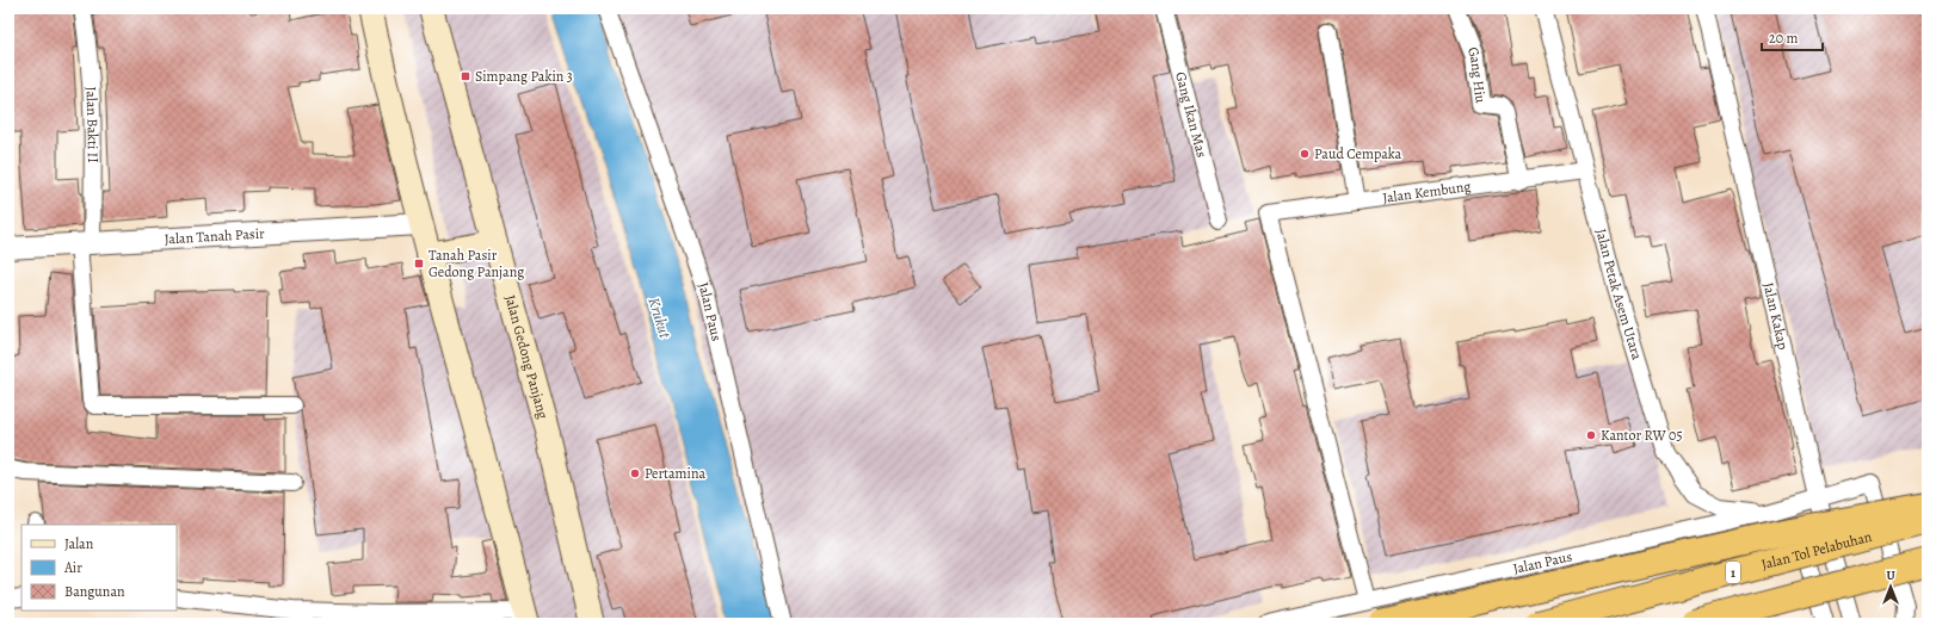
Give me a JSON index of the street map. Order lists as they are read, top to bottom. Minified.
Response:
{"streets":{"highway":["Jalan Tol Pelabuhan","1"],"main road":["Jalan Gedong Panjang"],"street":["Gang Hiu","Gang Ikan Mas","Jalan Bakti II","Jalan Kembung","Jalan Tanah Pasir","Jalan Petak Asem Utara","Jalan Paus","Jalan Kakap"]},"crossings":[["Gang Hiu","Jalan Kembung"],["Jalan Bakti II","Jalan Tanah Pasir"],["Jalan Kembung","Jalan Petak Asem Utara"],["Jalan Kembung","Jalan Paus"],["Jalan Petak Asem Utara","Jalan Paus"],["Jalan Paus","Jalan Kakap"]],"water":["Krukut"],"places":{"transit":["Simpang Pakin 3","Tanah Pasir Gedong Panjang"],"other":["Paud Cempaka","Kantor RW 05","Pertamina"]},"legend":["Jalan","Air","Bangunan"],"scale_bar":"20 m","north":"top"}
